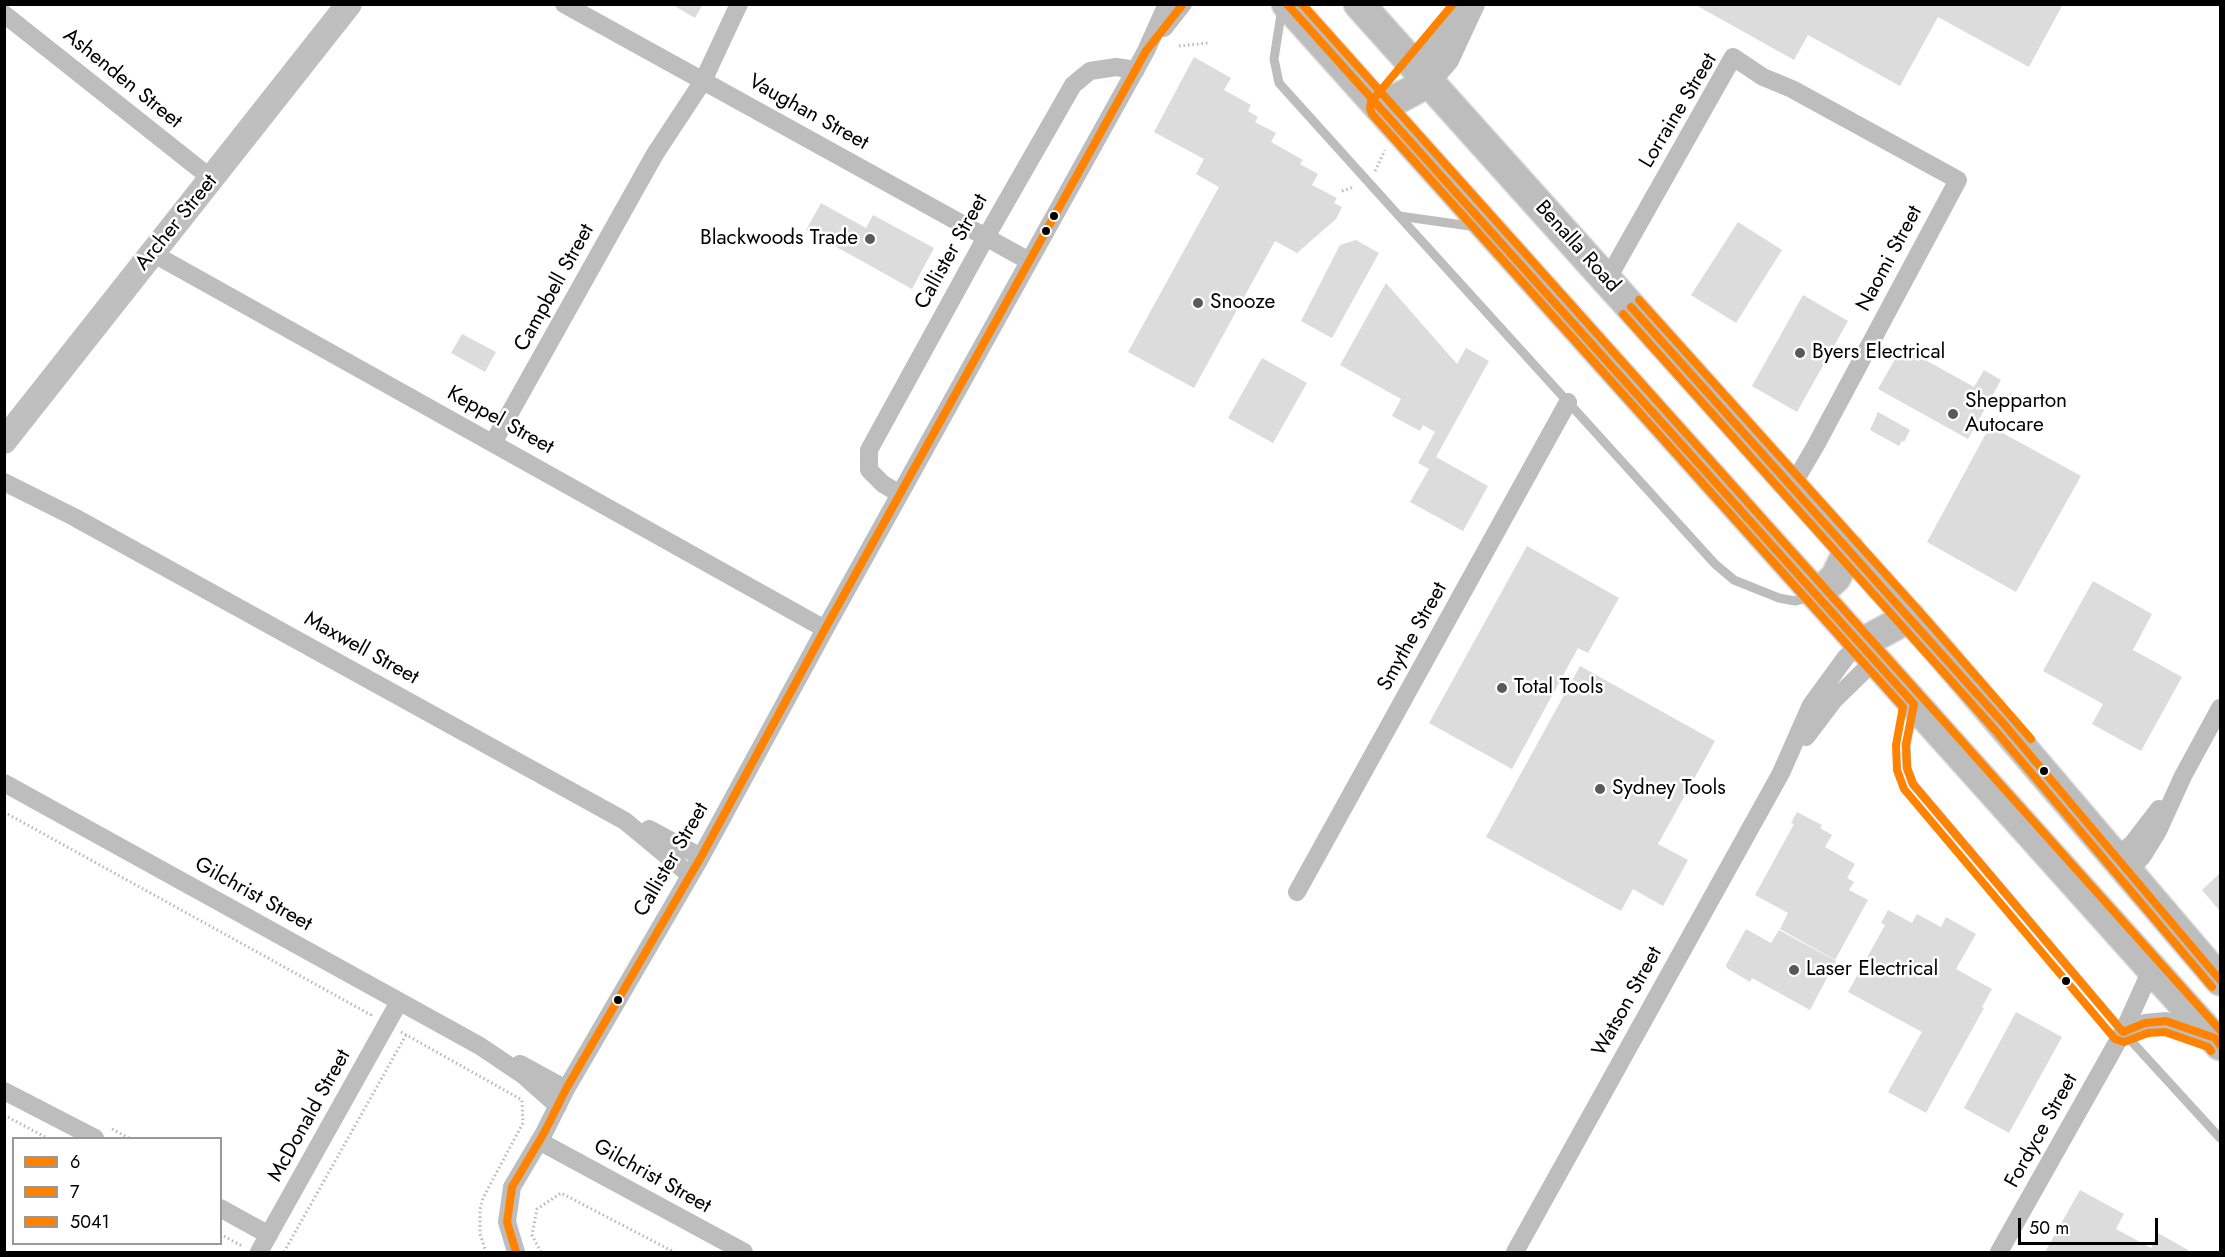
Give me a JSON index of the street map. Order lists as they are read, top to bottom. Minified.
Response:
{"streets":{"highway":["Benalla Road"],"main road":["Archer Street"],"street":["Ashenden Street","Lorraine Street","Vaughan Street","Callister Street","Naomi Street","Campbell Street","Keppel Street","Smythe Street","Maxwell Street","Gilchrist Street","Watson Street","McDonald Street","Fordyce Street"]},"crossings":[["Ashenden Street","Archer Street"],["Lorraine Street","Benalla Road"],["Lorraine Street","Naomi Street"],["Vaughan Street","Callister Street"],["Vaughan Street","Campbell Street"],["Archer Street","Keppel Street"],["Benalla Road","Naomi Street"],["Callister Street","Keppel Street"],["Callister Street","Maxwell Street"],["Callister Street","Gilchrist Street"],["Campbell Street","Keppel Street"],["Gilchrist Street","McDonald Street"]],"places":["Blackwoods Trade","Snooze","Byers Electrical","Shepparton Autocare","Total Tools","Sydney Tools","Laser Electrical"],"lines":["transit line 6","transit line 7","transit line 5041"],"legend":["6","7","5041"],"scale_bar":"50 m"}
